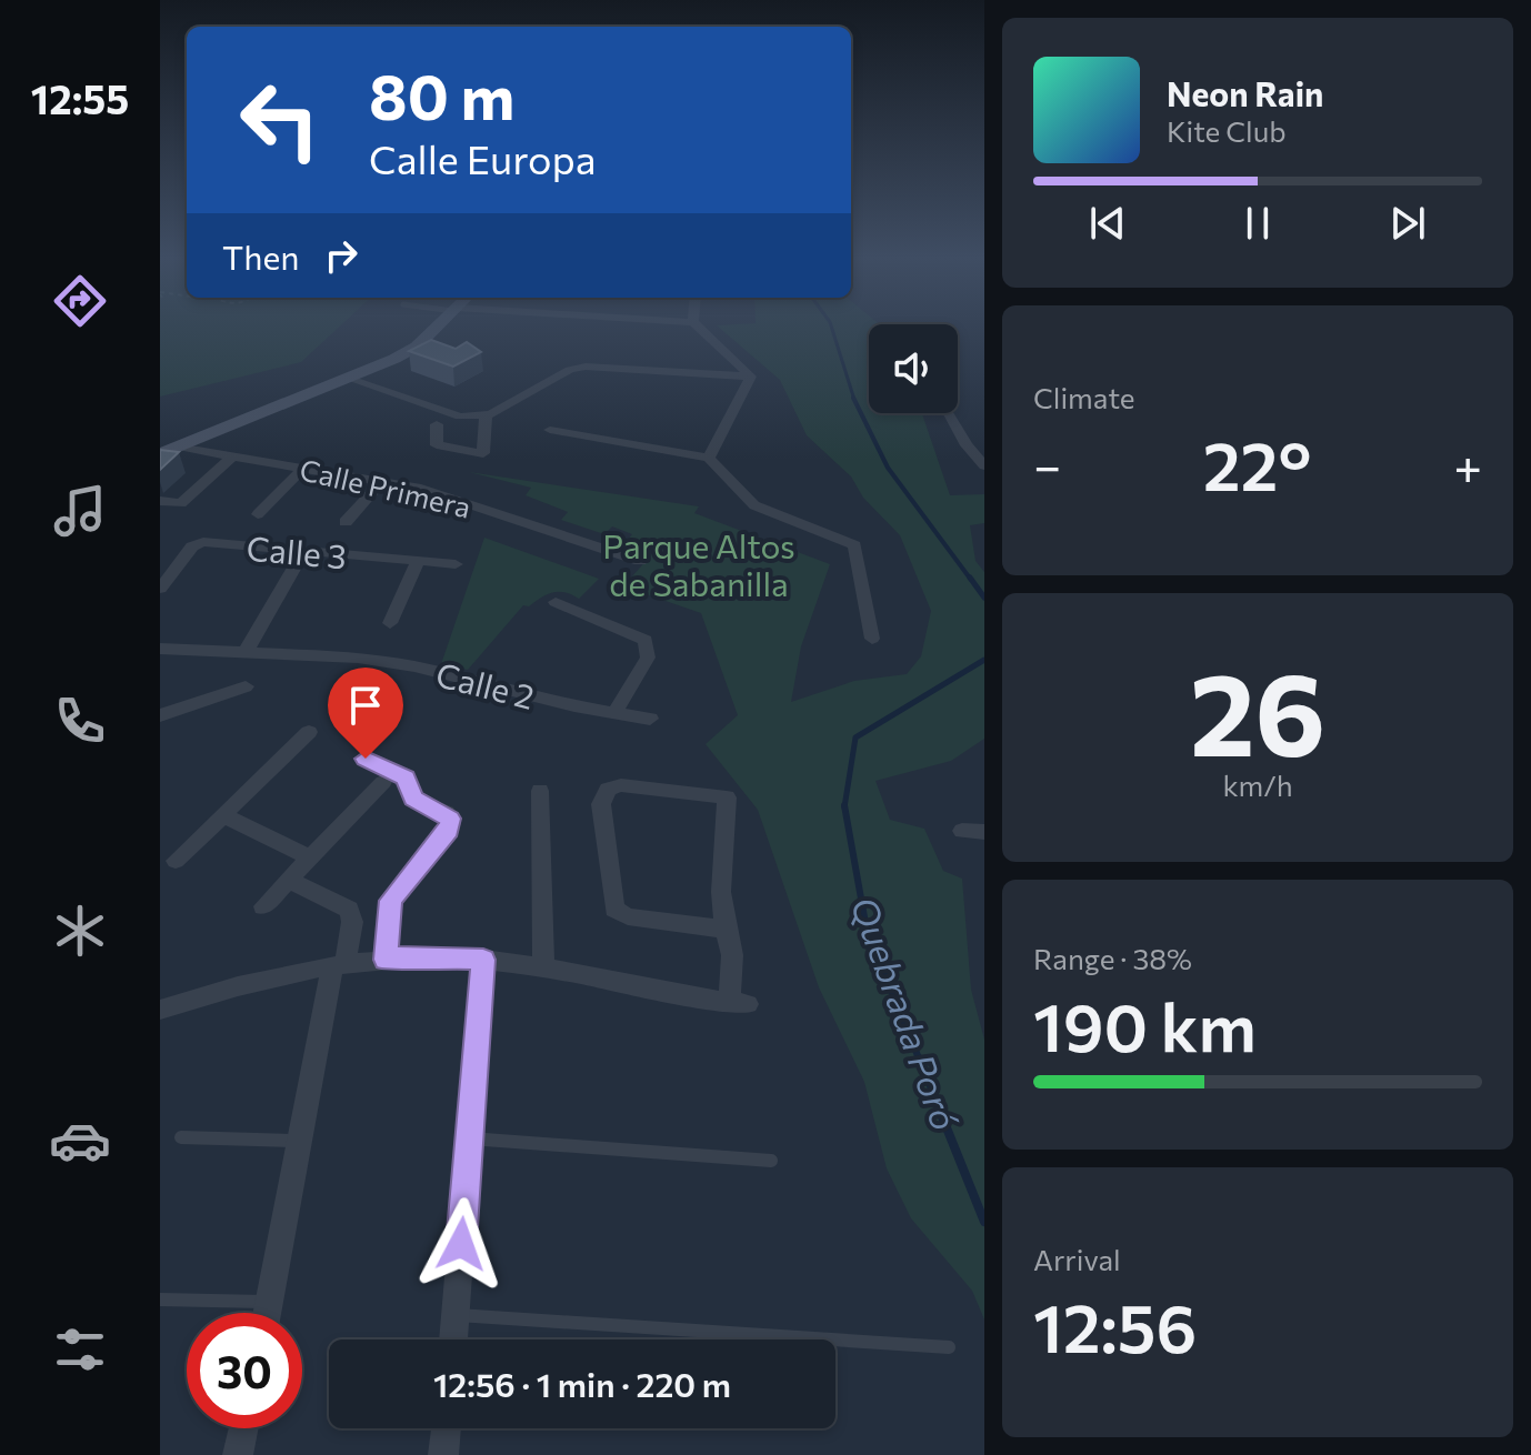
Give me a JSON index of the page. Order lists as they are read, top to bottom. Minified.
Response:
{"streets":{"street":["Calle Primera","Calle 3","Calle 2"]},"water":["Quebrada Poró"],"parks":["Parque Altos de Sabanilla"],"page":{"tabs":"12:55","turn":["80 m","Calle Europa"],"song":["Neon Rain","Kite Club"],"then":"Then","tile":["Climate",["26","km/h"],["Range · 38%","190 km"],["Arrival","12:56"]],"heat":["−","22°","+"],"limit":"30","trip":"12:56 · 1 min · 220 m"}}
